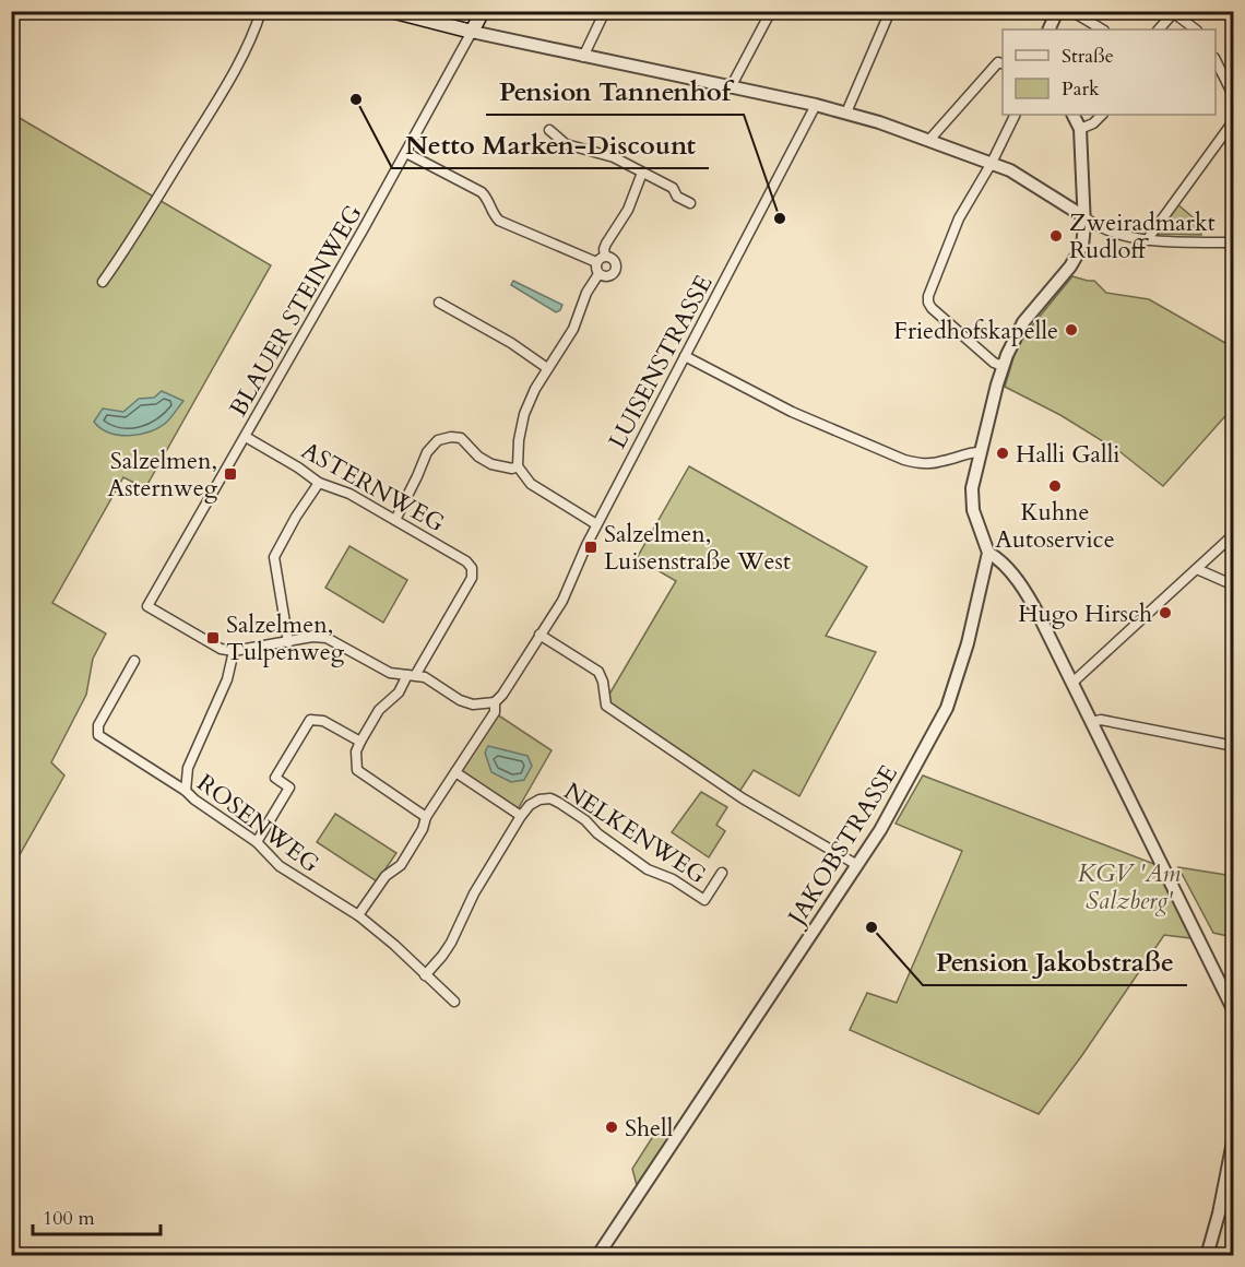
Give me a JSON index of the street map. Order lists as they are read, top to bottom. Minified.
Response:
{"streets":{"street":["BLAUER STEINWEG","LUISENSTRASSE","ASTERNWEG","ROSENWEG","NELKENWEG","JAKOBSTRASSE"]},"crossings":[["BLAUER STEINWEG","ASTERNWEG"],["LUISENSTRASSE","ROSENWEG"]],"parks":["KGV 'Am Salzberg'"],"places":{"other":["Netto Marken-Discount","Pension Tannenhof","Zweiradmarkt Rudloff","Friedhofskapelle","Halli Galli","Kuhne Autoservice","Hugo Hirsch","Pension Jakobstraße","Shell"],"transit":["Salzelmen, Asternweg","Salzelmen, Luisenstraße West","Salzelmen, Tulpenweg"]},"legend":["Straße","Park"],"scale_bar":"100 m"}
